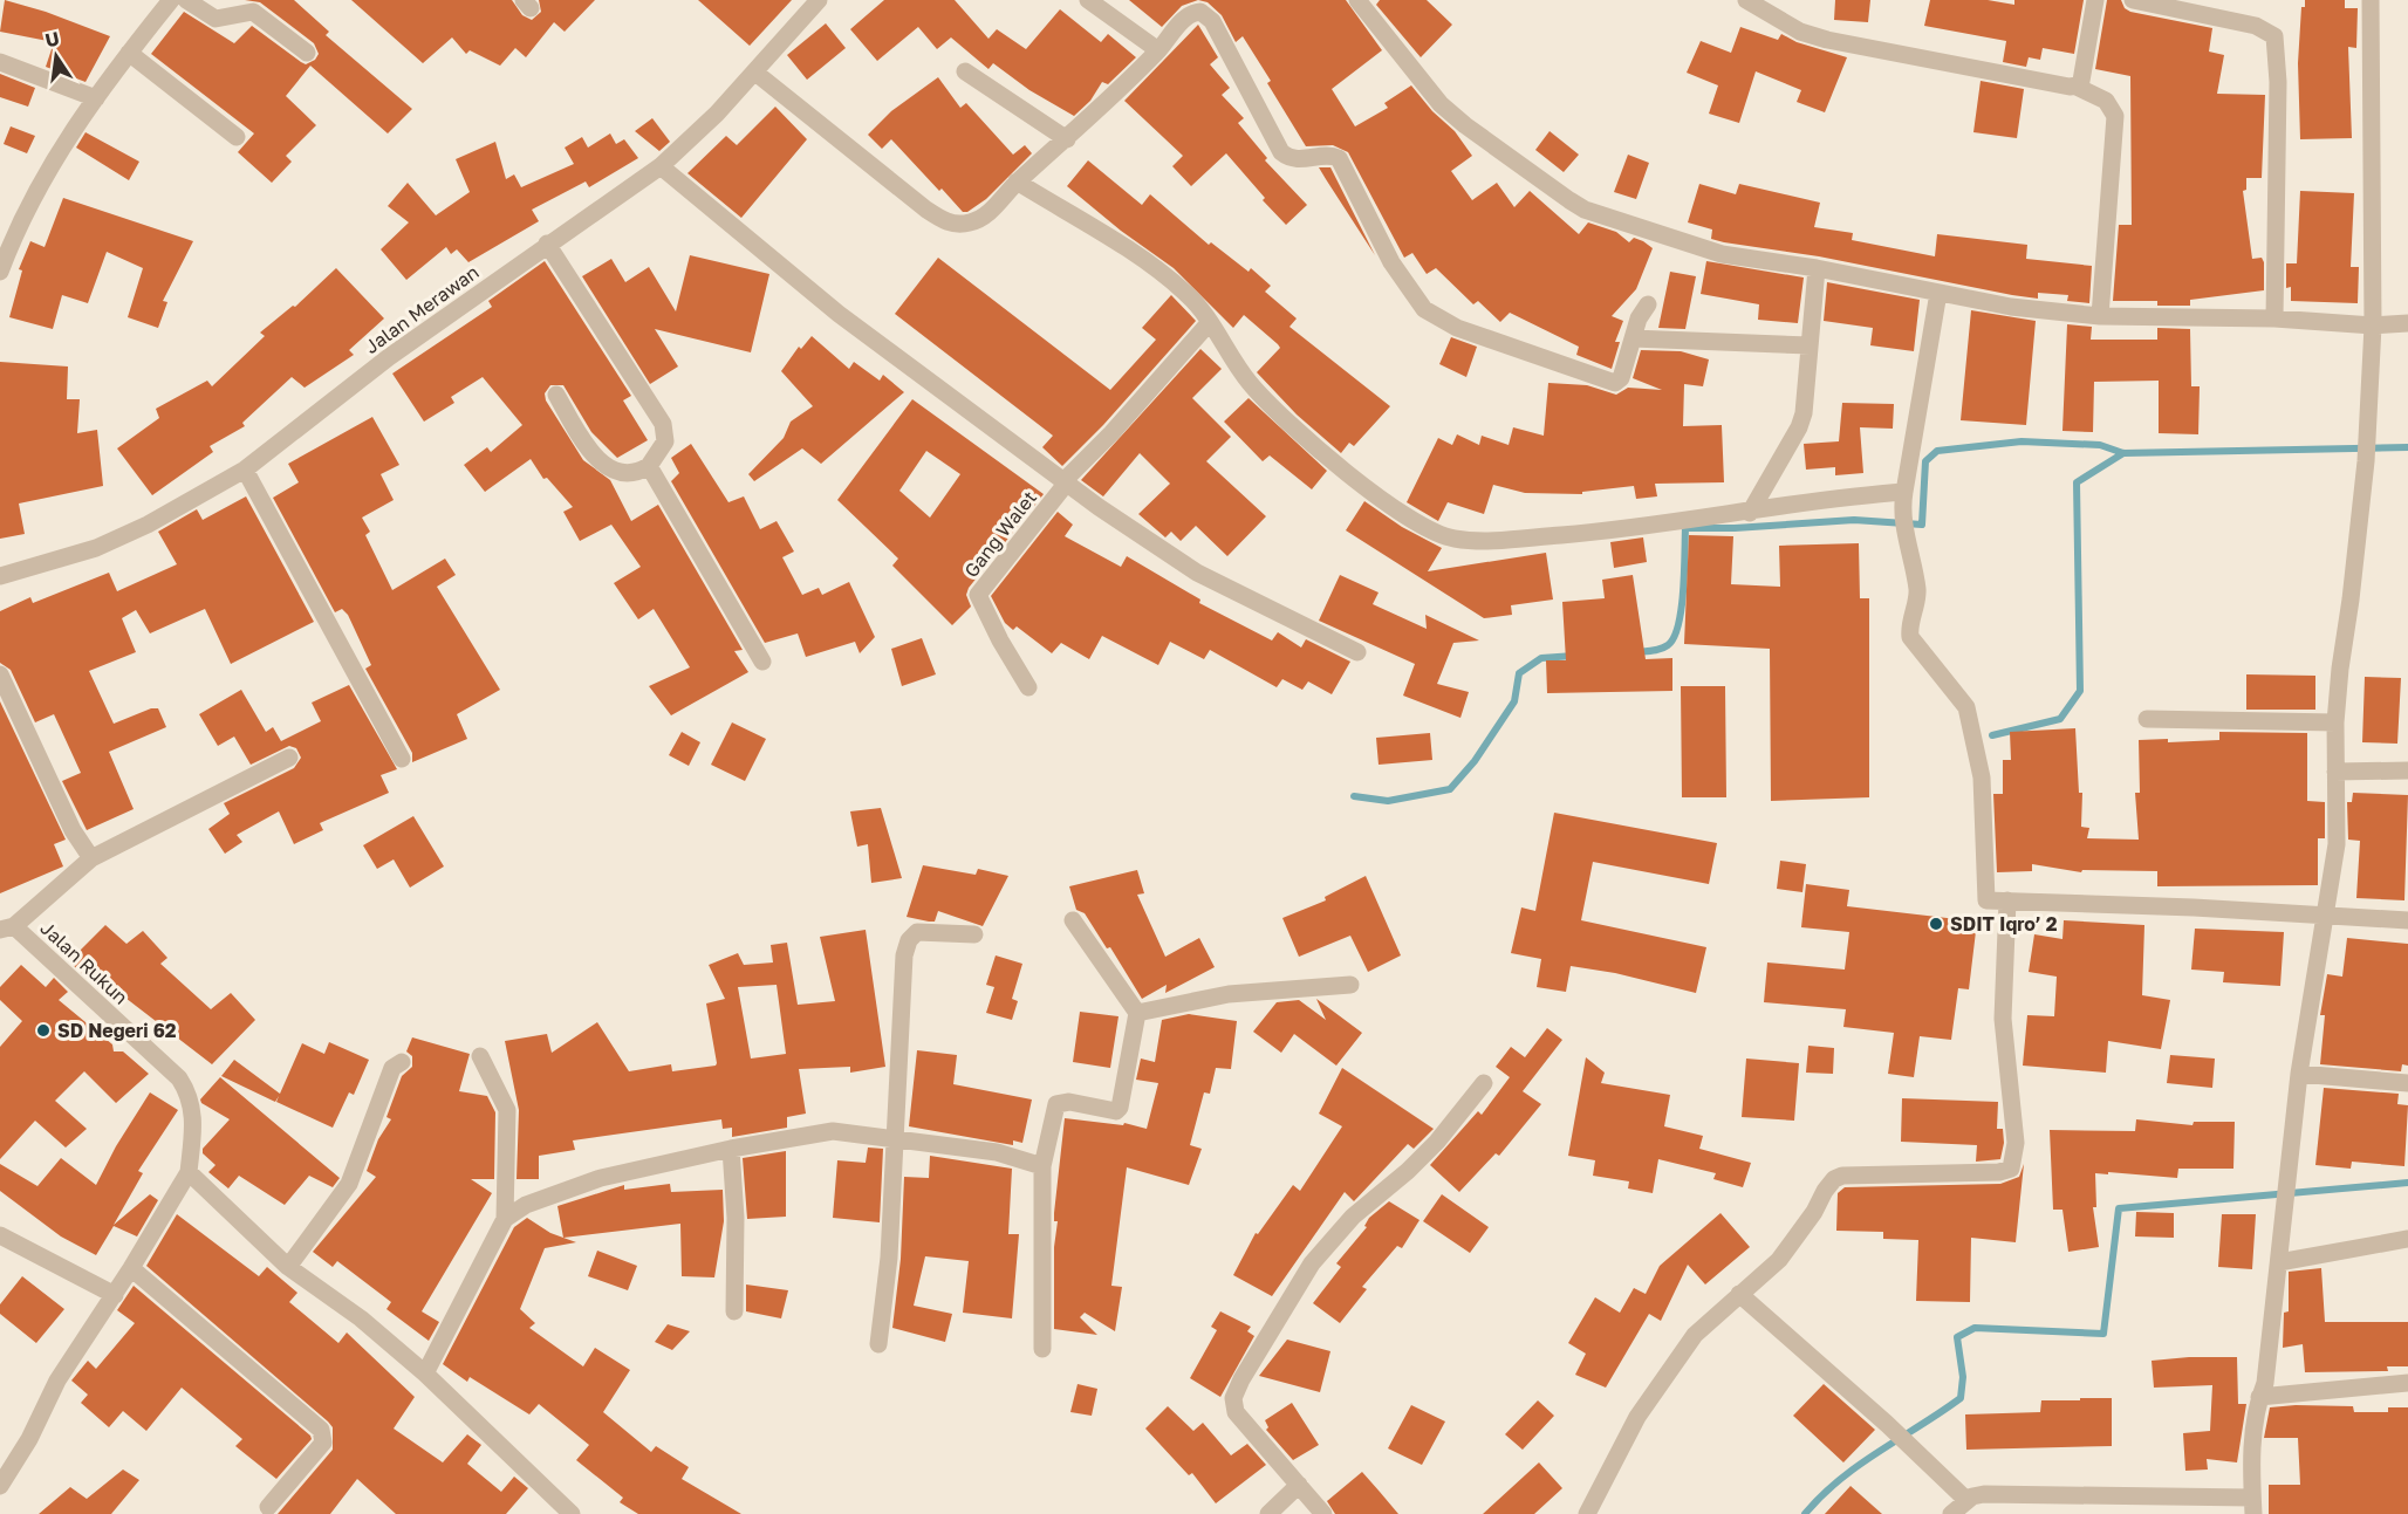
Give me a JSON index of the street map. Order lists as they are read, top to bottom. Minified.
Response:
{"streets":{"street":["Jalan Merawan","Gang Walet","Jalan Rukun"]},"places":["SDIT Iqro’ 2","SD Negeri 62"],"north":"top"}
